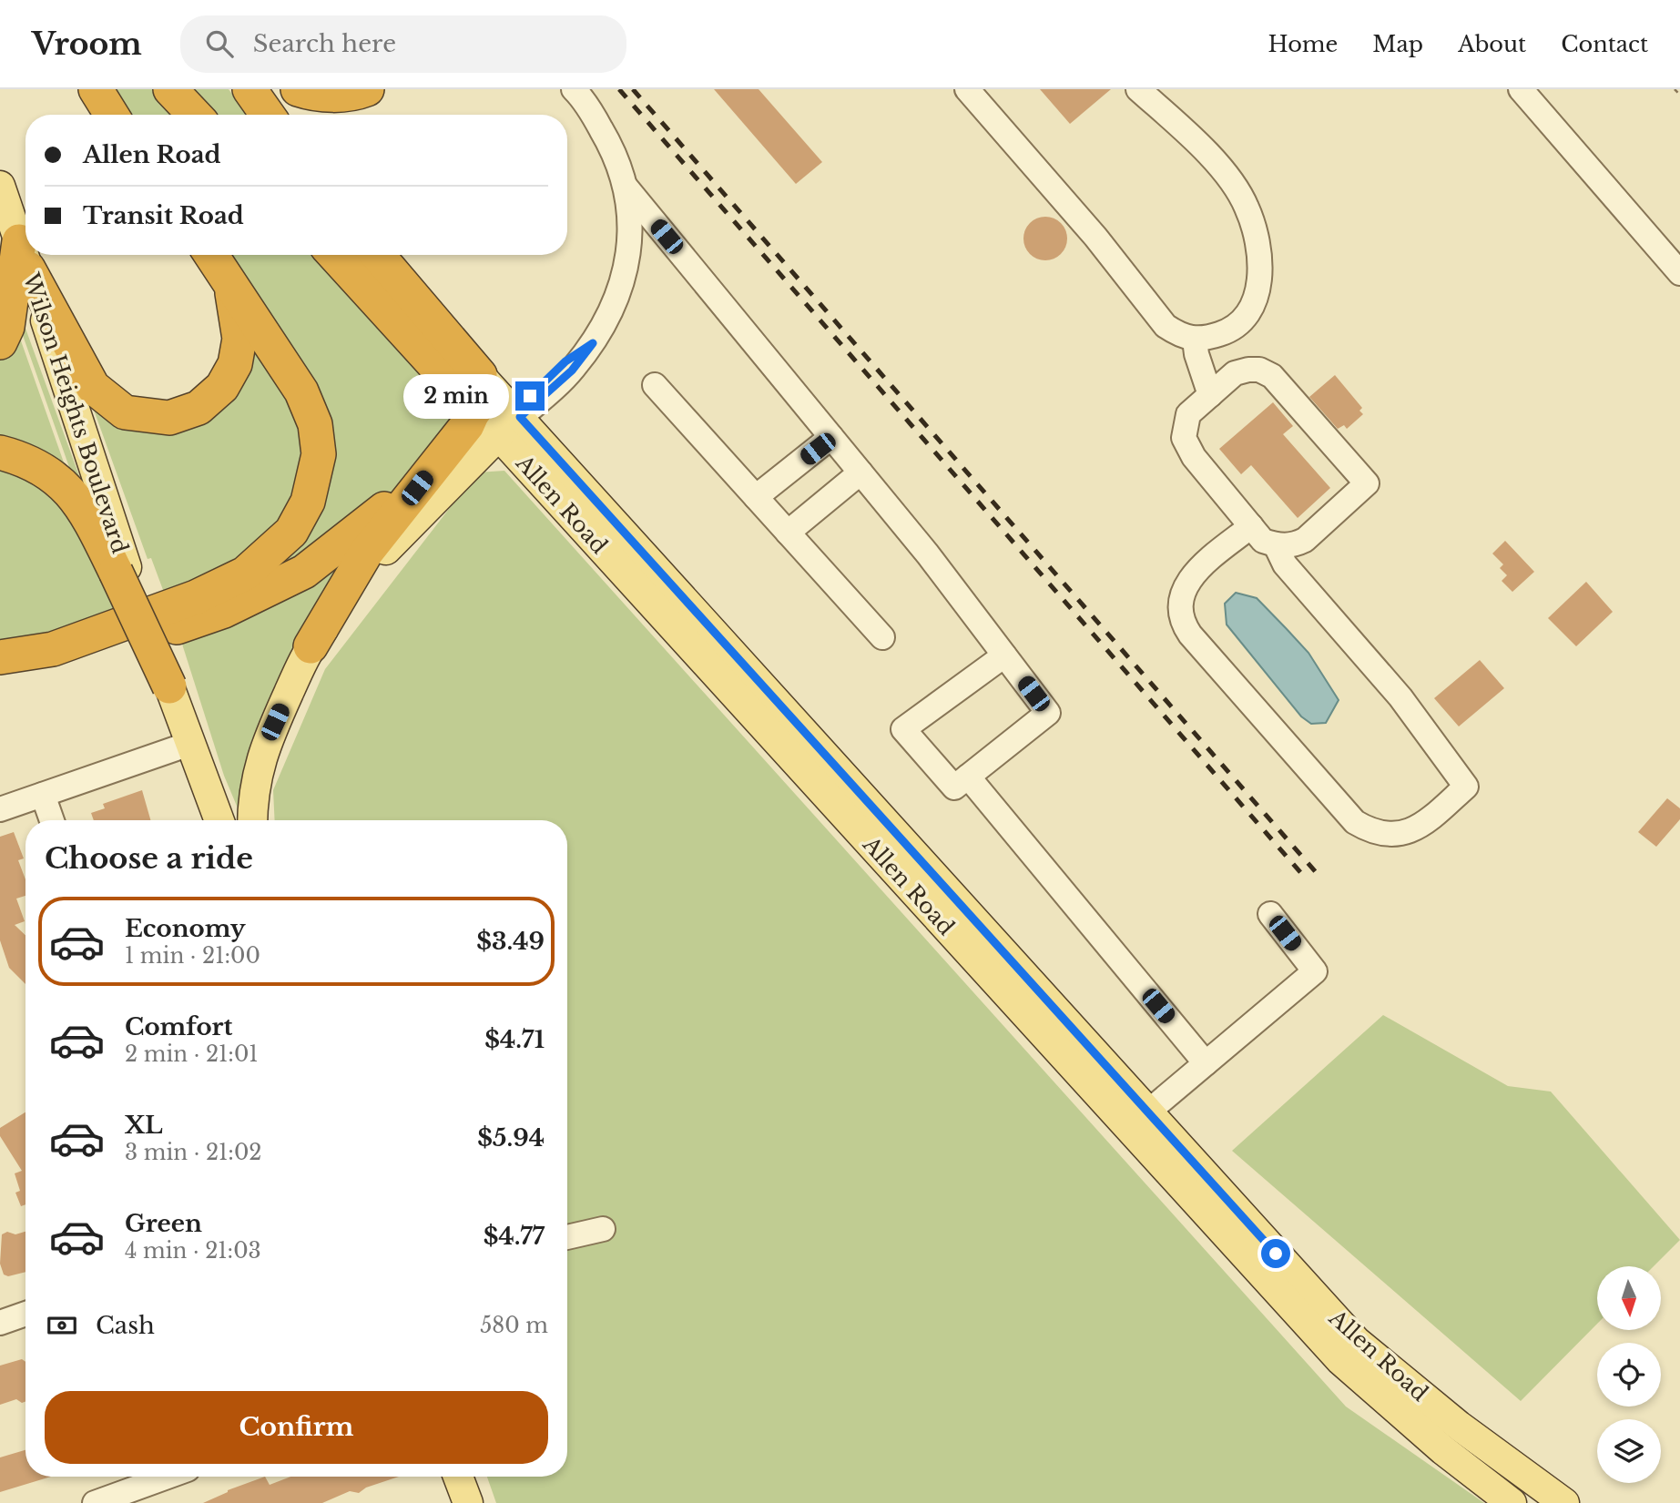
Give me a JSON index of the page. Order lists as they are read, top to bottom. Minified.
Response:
{"streets":{"highway":["Allen Road"],"main road":["Wilson Heights Boulevard"]},"north":"bottom","page":{"header":"Vroom","search":"Search here","nav":["Home","Map","About","Contact"],"banner":["Allen Road","Transit Road"],"bubble":"2 min","heading":"Choose a ride","list":[{"name":"Economy","note":"1 min · 21:00","value":"$3.49"},{"name":"Comfort","note":"2 min · 21:01","value":"$4.71"},{"name":"XL","note":"3 min · 21:02","value":"$5.94"},{"name":"Green","note":"4 min · 21:03","value":"$4.77"}],"pay":["Cash","580 m"],"buttons":"Confirm"}}
